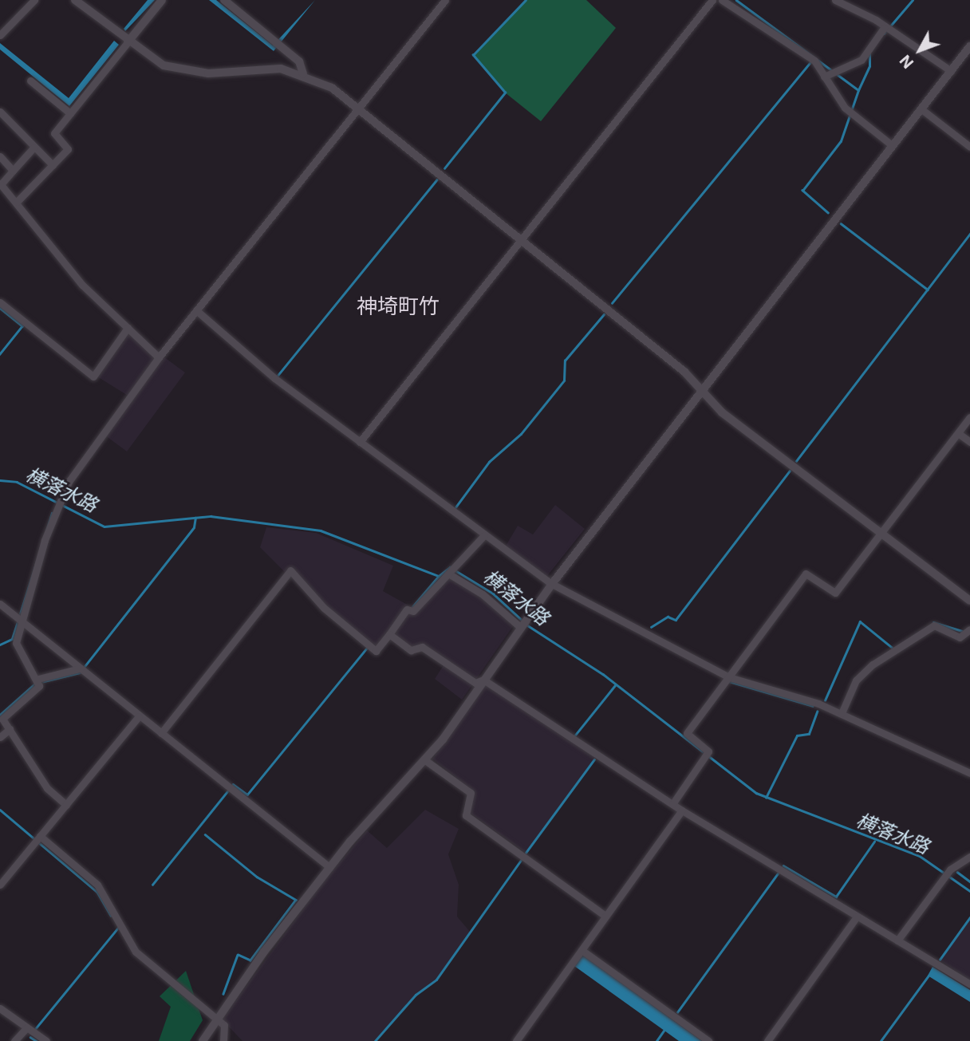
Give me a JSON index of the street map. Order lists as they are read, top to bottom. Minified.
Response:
{"districts":["神埼町竹"],"water":["横落水路"],"north":"bottom left"}
